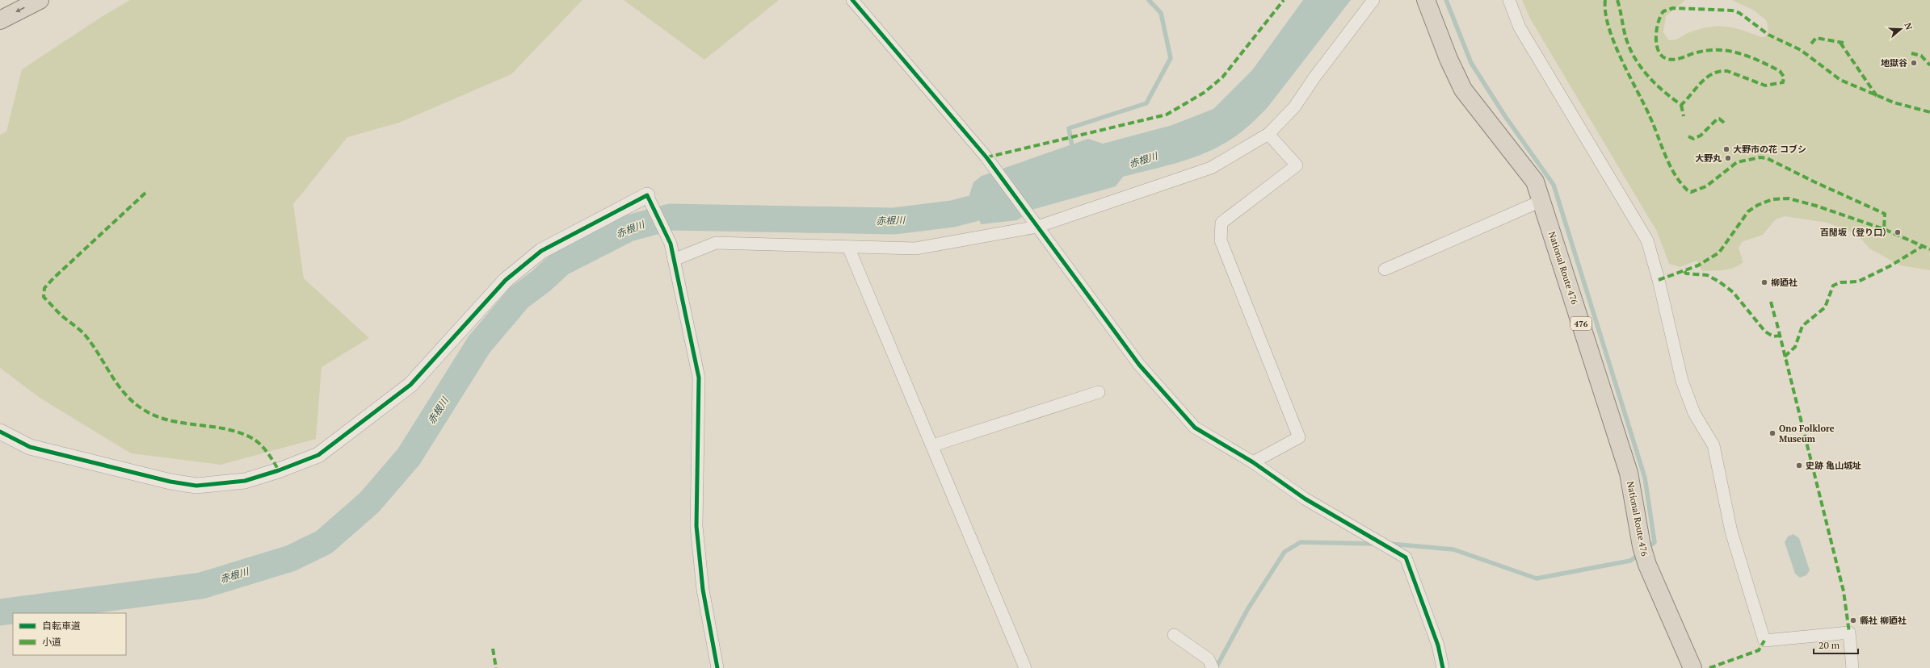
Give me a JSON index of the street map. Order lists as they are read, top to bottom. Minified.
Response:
{"streets":{"highway":["National Route 476","476"]},"water":["赤根川"],"places":["地獄谷","大野市の花 コブシ","大野丸","百閒坂（登り口）","柳廼社","Ono Folklore Museum","史跡 亀山城址","縣社 柳廼社"],"legend":["自転車道","小道"],"scale_bar":"20 m","north":"right"}
